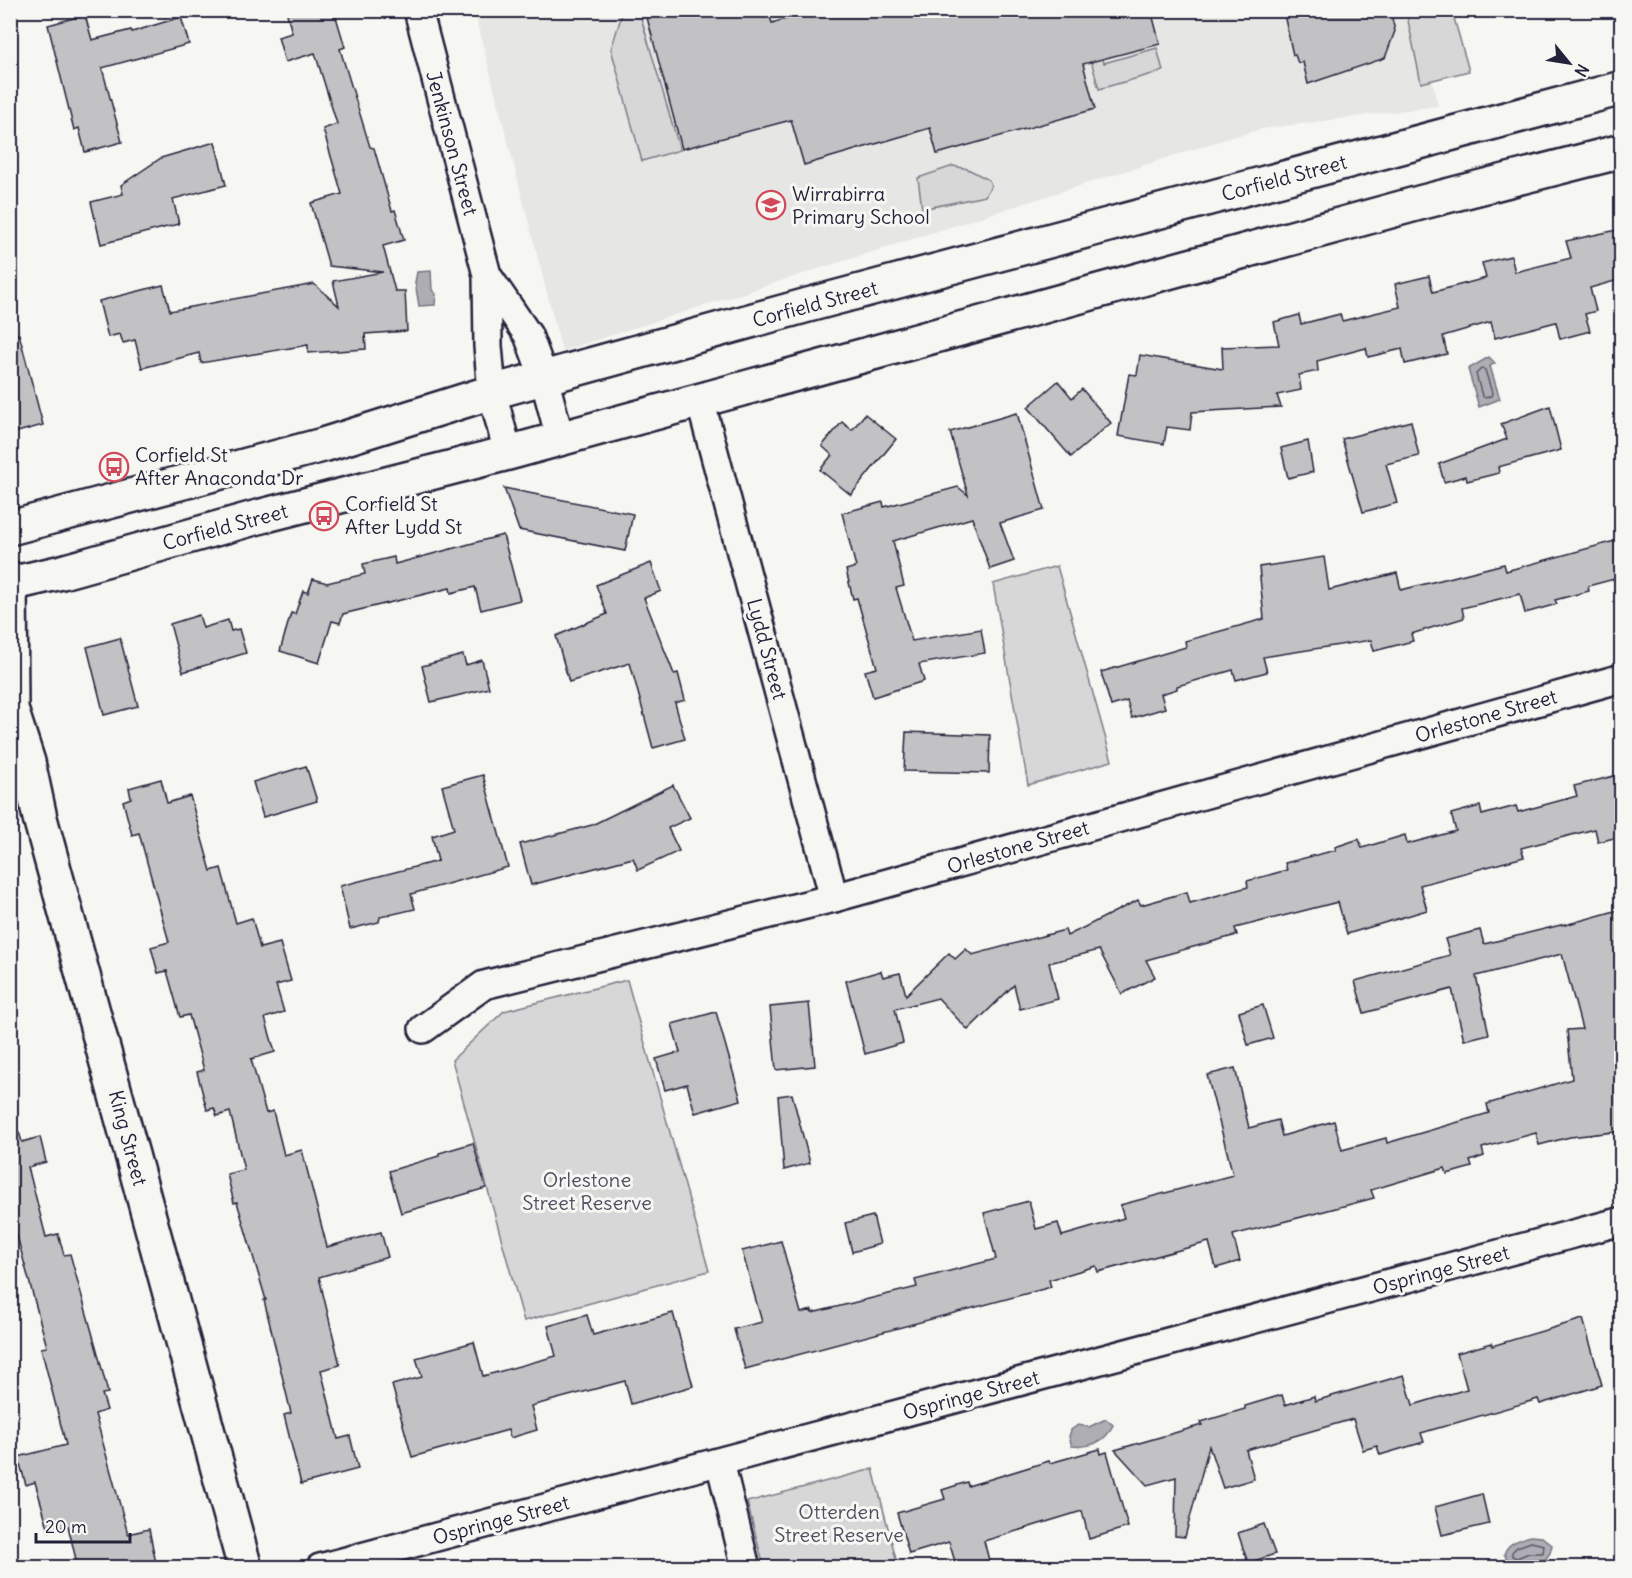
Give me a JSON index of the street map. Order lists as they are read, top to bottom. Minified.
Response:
{"streets":{"main road":["Corfield Street","King Street"],"street":["Jenkinson Street","Lydd Street","Orlestone Street","Ospringe Street"]},"crossings":[["Jenkinson Street","Corfield Street"],["Corfield Street","Lydd Street"],["Corfield Street","King Street"],["Lydd Street","Orlestone Street"]],"parks":["Orlestone Street Reserve","Otterden Street Reserve"],"places":{"school or university":["Wirrabirra Primary School"],"bus stop":["Corfield St After Anaconda Dr","Corfield St After Lydd St"]},"scale_bar":"20 m","north":"bottom right"}
